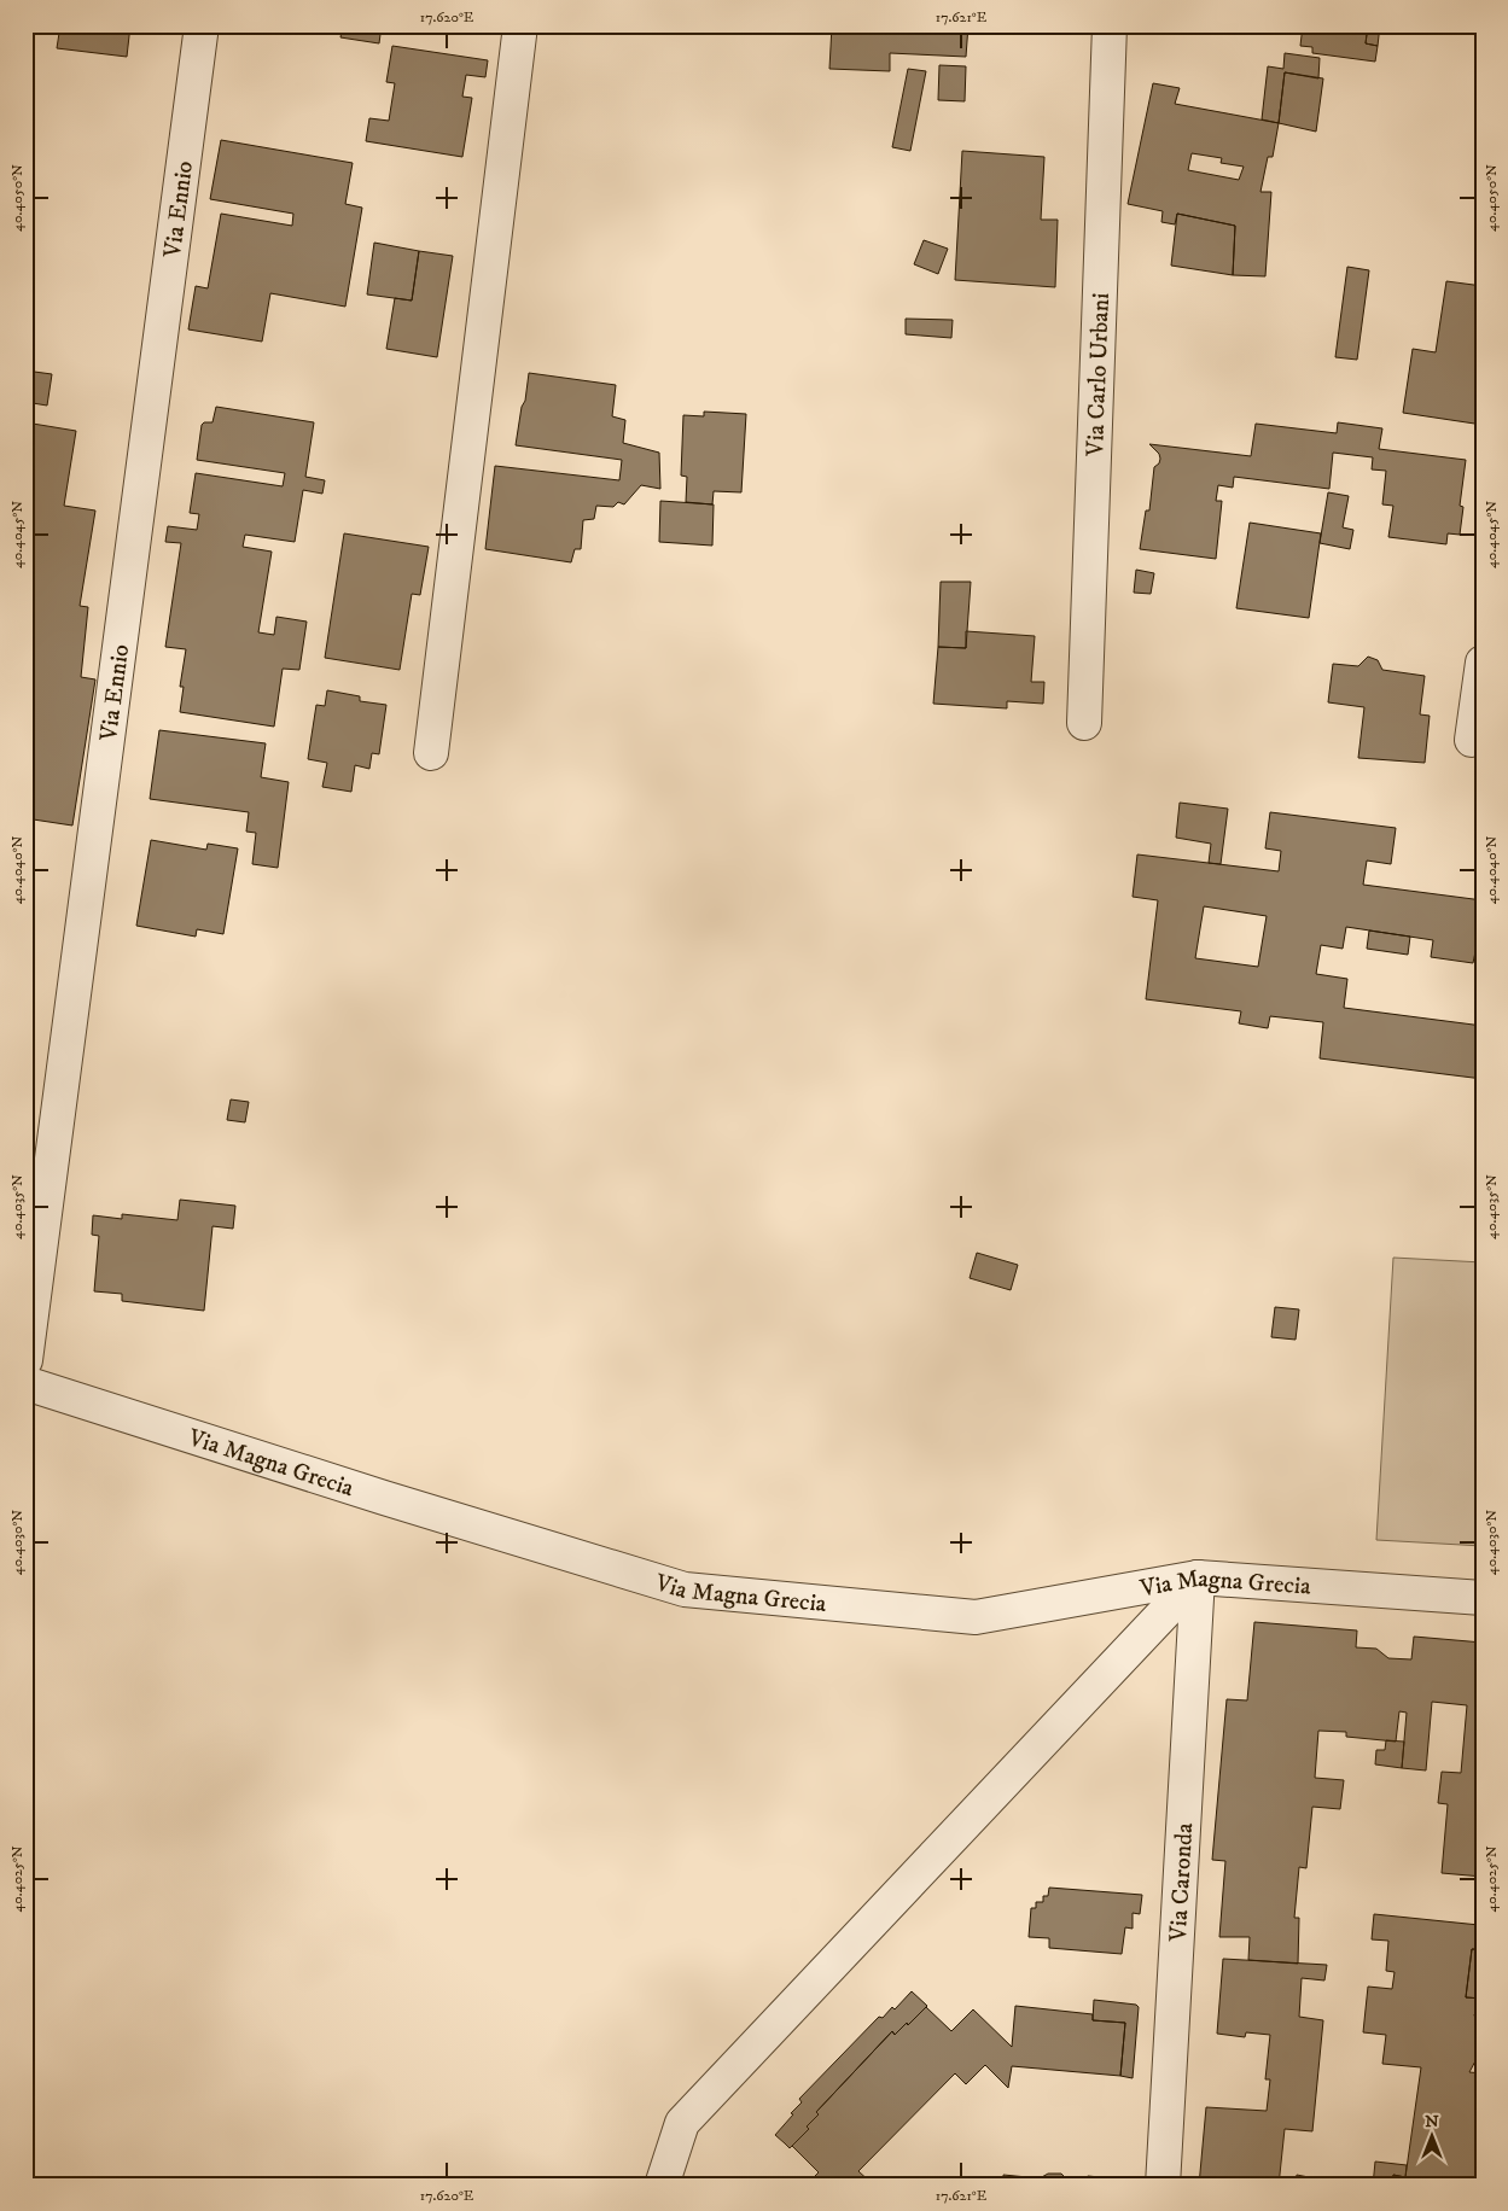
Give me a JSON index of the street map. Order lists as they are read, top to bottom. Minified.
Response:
{"streets":{"street":["Via Ennio","Via Carlo Urbani","Via Magna Grecia","Via Caronda"]},"crossings":[["Via Magna Grecia","Via Caronda"]],"north":"top","coordinates":["17.620°E","17.621°E","40.4050°N","40.4045°N","40.4040°N","40.4035°N","40.4030°N","40.4025°N"]}
